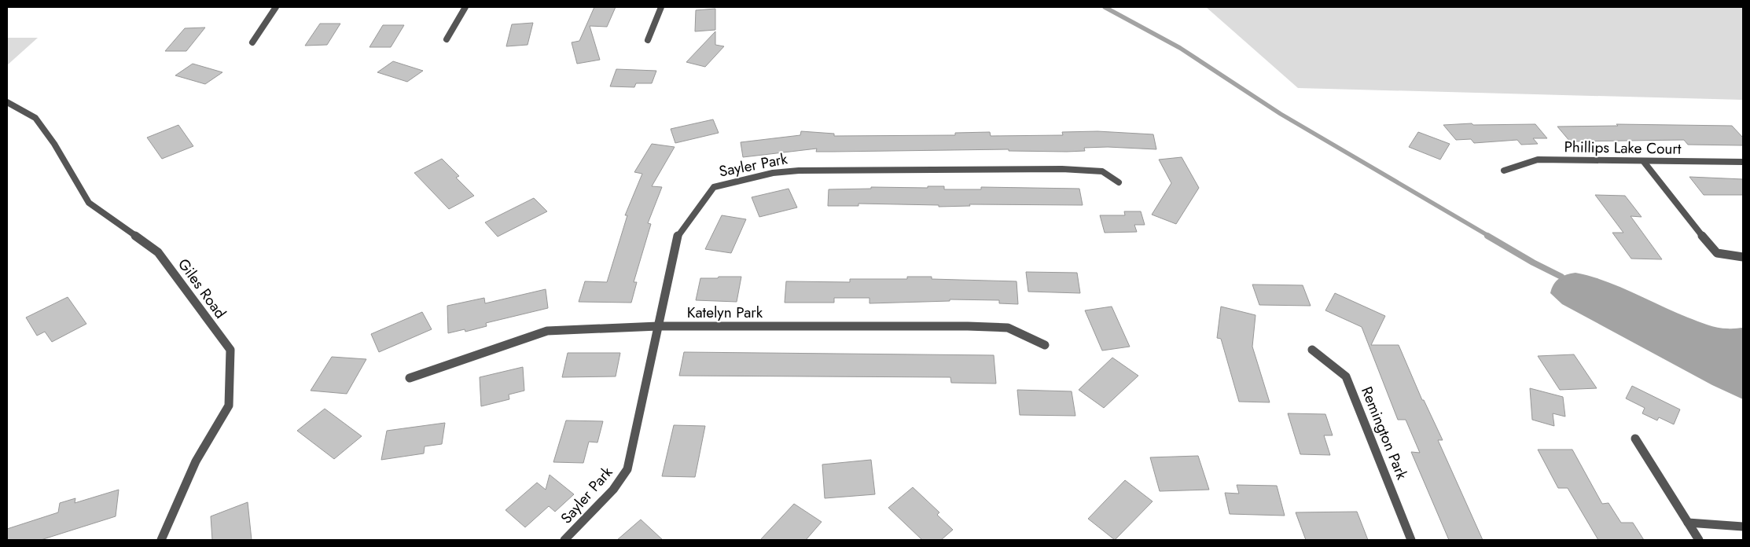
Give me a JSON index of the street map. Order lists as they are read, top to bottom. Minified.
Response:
{"streets":{"street":["Phillips Lake Court","Sayler Park","Giles Road","Katelyn Park","Remington Park"]},"crossings":[["Sayler Park","Katelyn Park"]]}
